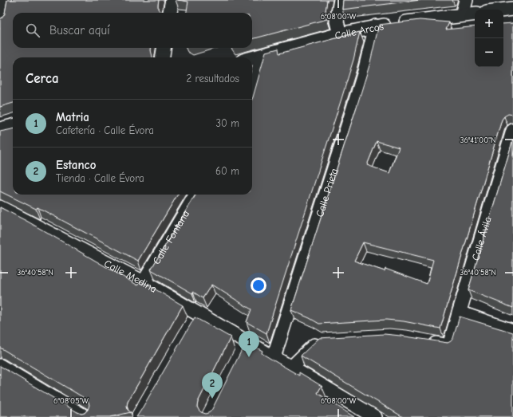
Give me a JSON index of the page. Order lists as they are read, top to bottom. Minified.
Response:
{"streets":{"street":["Calle Arcos","Calle Prieta","Calle Fontana","Calle Ávila","Calle Medina"]},"crossings":[["Calle Arcos","Calle Prieta"],["Calle Prieta","Calle Medina"],["Calle Fontana","Calle Medina"]],"page":{"map_buttons":["+","−"],"search":"Buscar aquí","heading":["Cerca","2 resultados"],"list":[{"mark":"1","name":"Matria","note":"Cafetería · Calle Évora","value":"30 m"},{"mark":"2","name":"Estanco","note":"Tienda · Calle Évora","value":"60 m"}],"pins":["1","2"]},"coordinates":["6°08'00\"W","36°41'00\"N","36°40'58\"N","6°08'05\"W"]}
